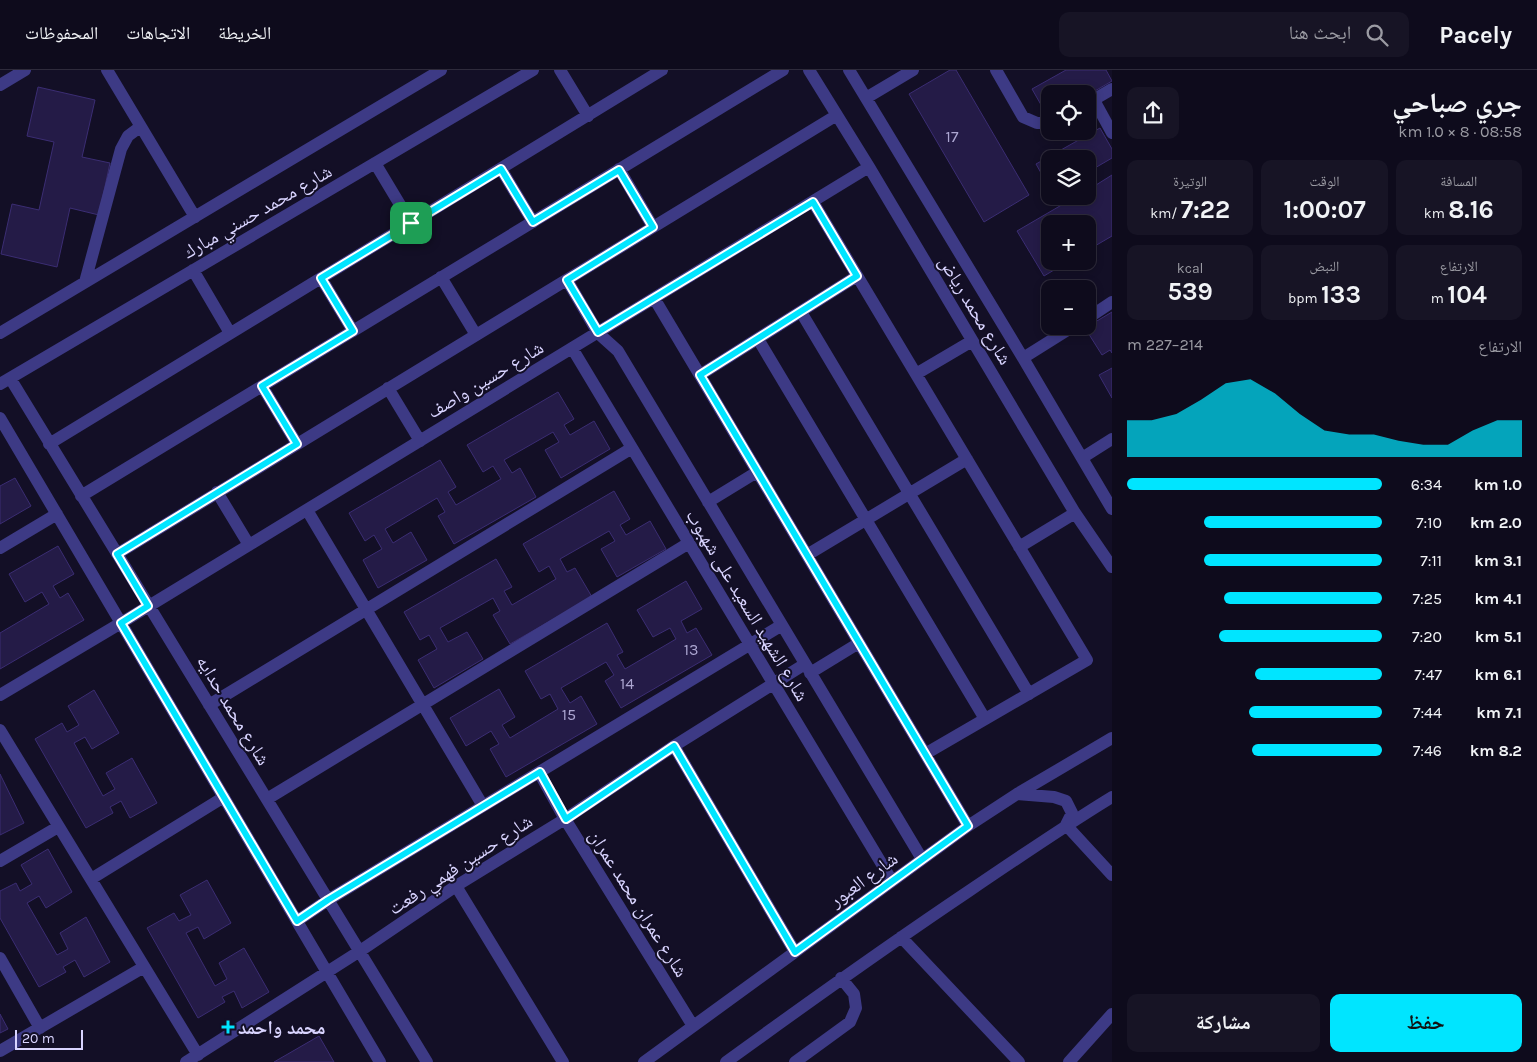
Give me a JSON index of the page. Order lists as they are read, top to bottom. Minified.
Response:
{"streets":{"street":["شارع محمد حسني مبارك","شارع محمد رياض","شارع حسين واصف","شارع الشهيد السعيد على شهبوب","شارع محمد حدايه","شارع حسين فهمي رفعت","شارع العبور","شارع عمران محمد عمران"]},"crossings":[["شارع محمد حسني مبارك","شارع محمد حدايه"],["شارع محمد رياض","شارع حسين واصف"],["شارع حسين واصف","شارع الشهيد السعيد على شهبوب"],["شارع حسين واصف","شارع محمد حدايه"],["شارع الشهيد السعيد على شهبوب","شارع حسين فهمي رفعت"],["شارع الشهيد السعيد على شهبوب","شارع العبور"],["شارع محمد حدايه","شارع حسين فهمي رفعت"],["شارع حسين فهمي رفعت","شارع عمران محمد عمران"],["شارع العبور","شارع عمران محمد عمران"]],"places":{"health":["محمد واحمد"]},"house_numbers":["17","13","14","15"],"scale_bar":"20 m","page":{"header":"Pacely","search":"ابحث هنا","nav":["الخريطة","الاتجاهات","المحفوظات"],"heading":["جري صباحي","08:58 · 8 × 1.0 km"],"map_buttons":["+","−"],"stats":[["المسافة","8.16 km"],["الوقت","1:00:07"],["الوتيرة","7:22 /km"],["الارتفاع","104 m"],["النبض","133 bpm"],["kcal","539"]],"chart":["الارتفاع","214–227 m"],"list":[{"name":"1.0 km","note":"6:34"},{"name":"2.0 km","note":"7:10"},{"name":"3.1 km","note":"7:11"},{"name":"4.1 km","note":"7:25"},{"name":"5.1 km","note":"7:20"},{"name":"6.1 km","note":"7:47"},{"name":"7.1 km","note":"7:44"},{"name":"8.2 km","note":"7:46"}],"buttons":["حفظ","مشاركة"],"scale":"20 m"}}
